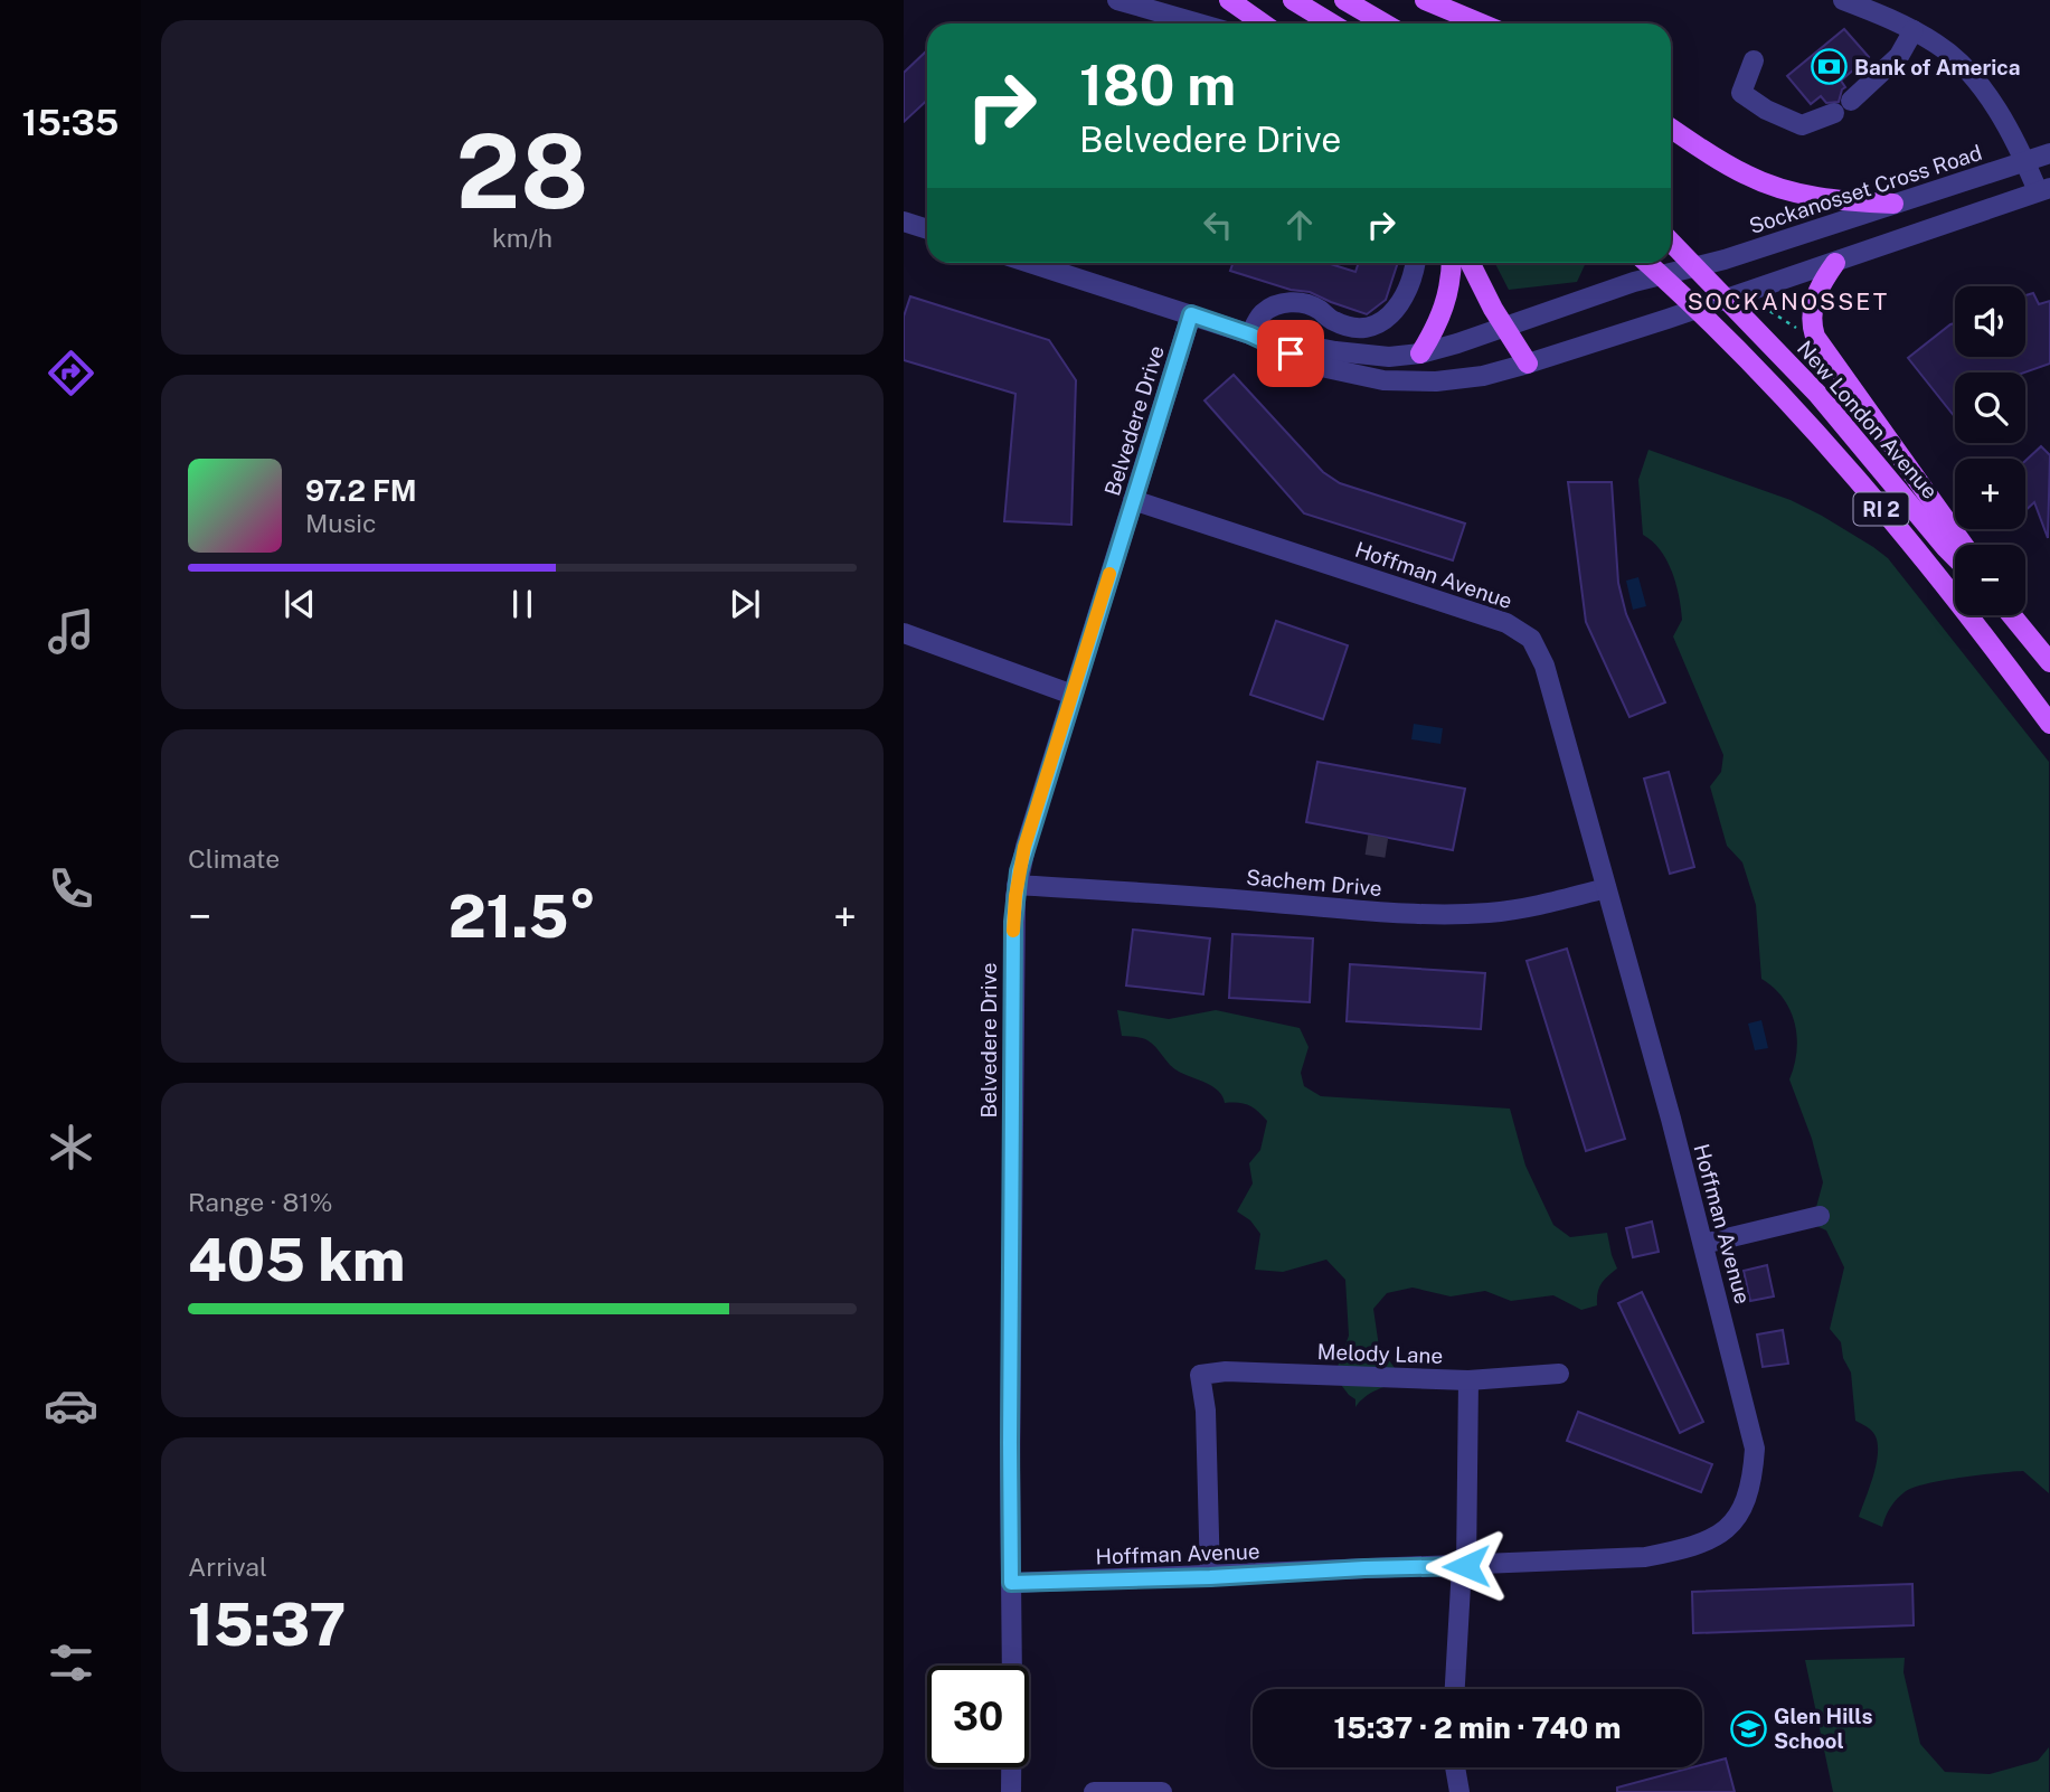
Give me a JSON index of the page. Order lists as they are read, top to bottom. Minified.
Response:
{"streets":{"main road":["New London Avenue","RI 2"],"street":["Sockanosset Cross Road","Belvedere Drive","Hoffman Avenue","Sachem Drive","Melody Lane"]},"crossings":[["Sockanosset Cross Road","New London Avenue"],["Sockanosset Cross Road","RI 2"],["Belvedere Drive","Hoffman Avenue"],["Belvedere Drive","Sachem Drive"],["Hoffman Avenue","Sachem Drive"],["Hoffman Avenue","Melody Lane"]],"districts":["SOCKANOSSET"],"places":{"bank":["Bank of America"],"school or university":["Glen Hills School"]},"page":{"tabs":"15:35","tile":[["28","km/h"],"Climate",["Range · 81%","405 km"],["Arrival","15:37"]],"turn":["180 m","Belvedere Drive"],"map_buttons":["+","−"],"song":["97.2 FM","Music"],"heat":["−","21.5°","+"],"limit":"30","trip":"15:37 · 2 min · 740 m"}}
